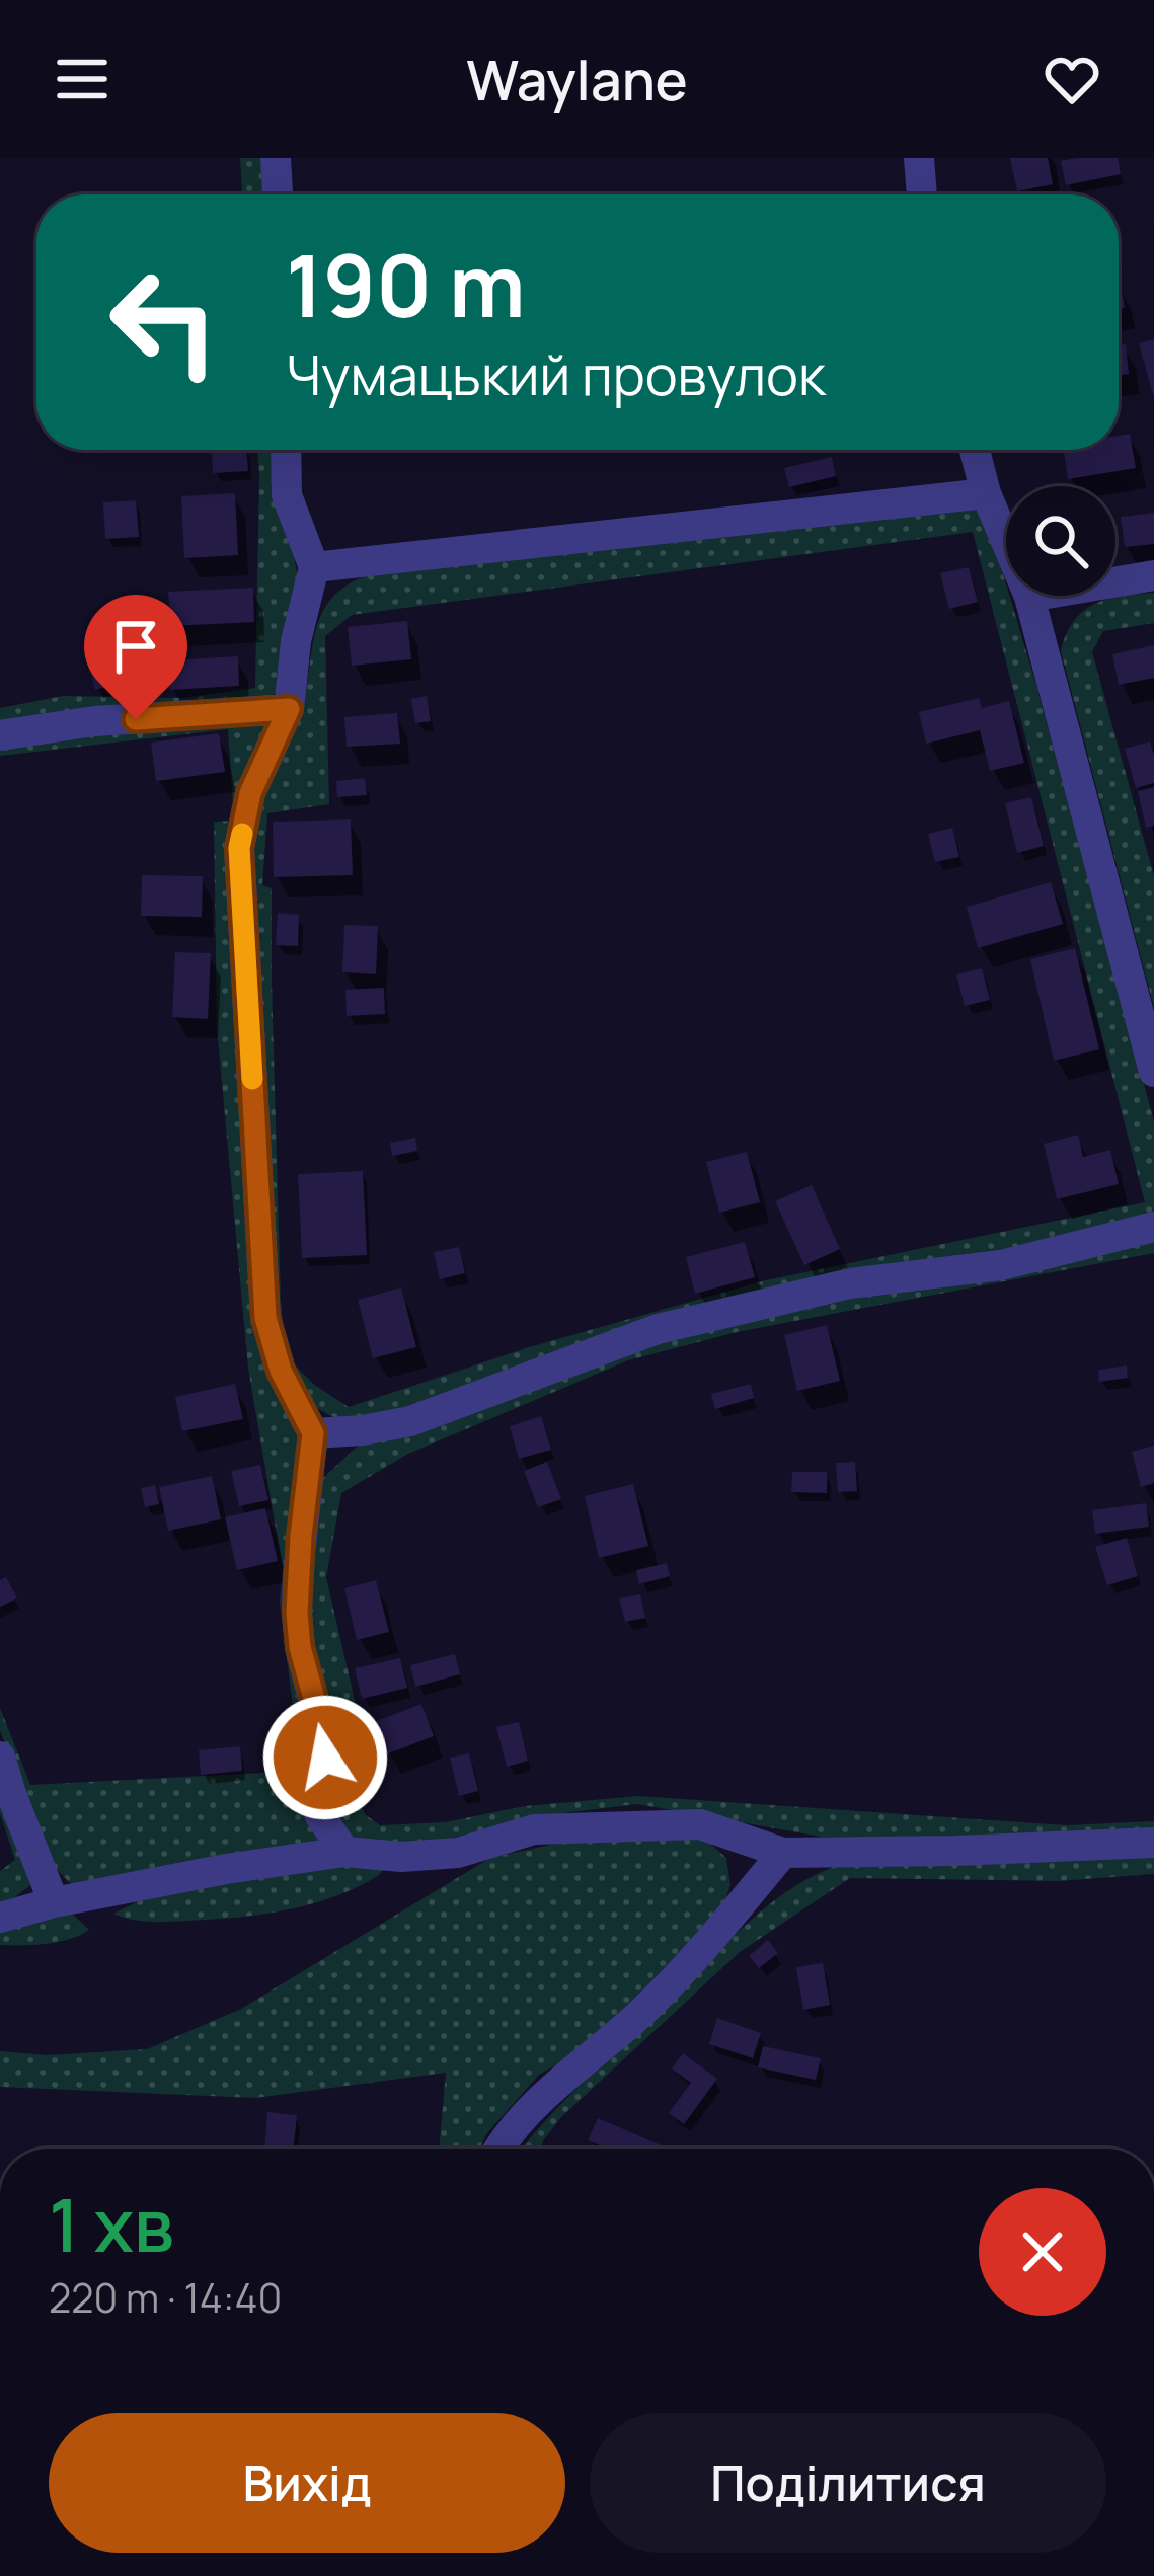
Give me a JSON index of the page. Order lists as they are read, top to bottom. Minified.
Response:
{"page":{"header":"Waylane","turn":["190 m","Чумацький провулок"],"heading":["1 хв","220 m · 14:40"],"buttons":["Вихід","Поділитися"]}}
